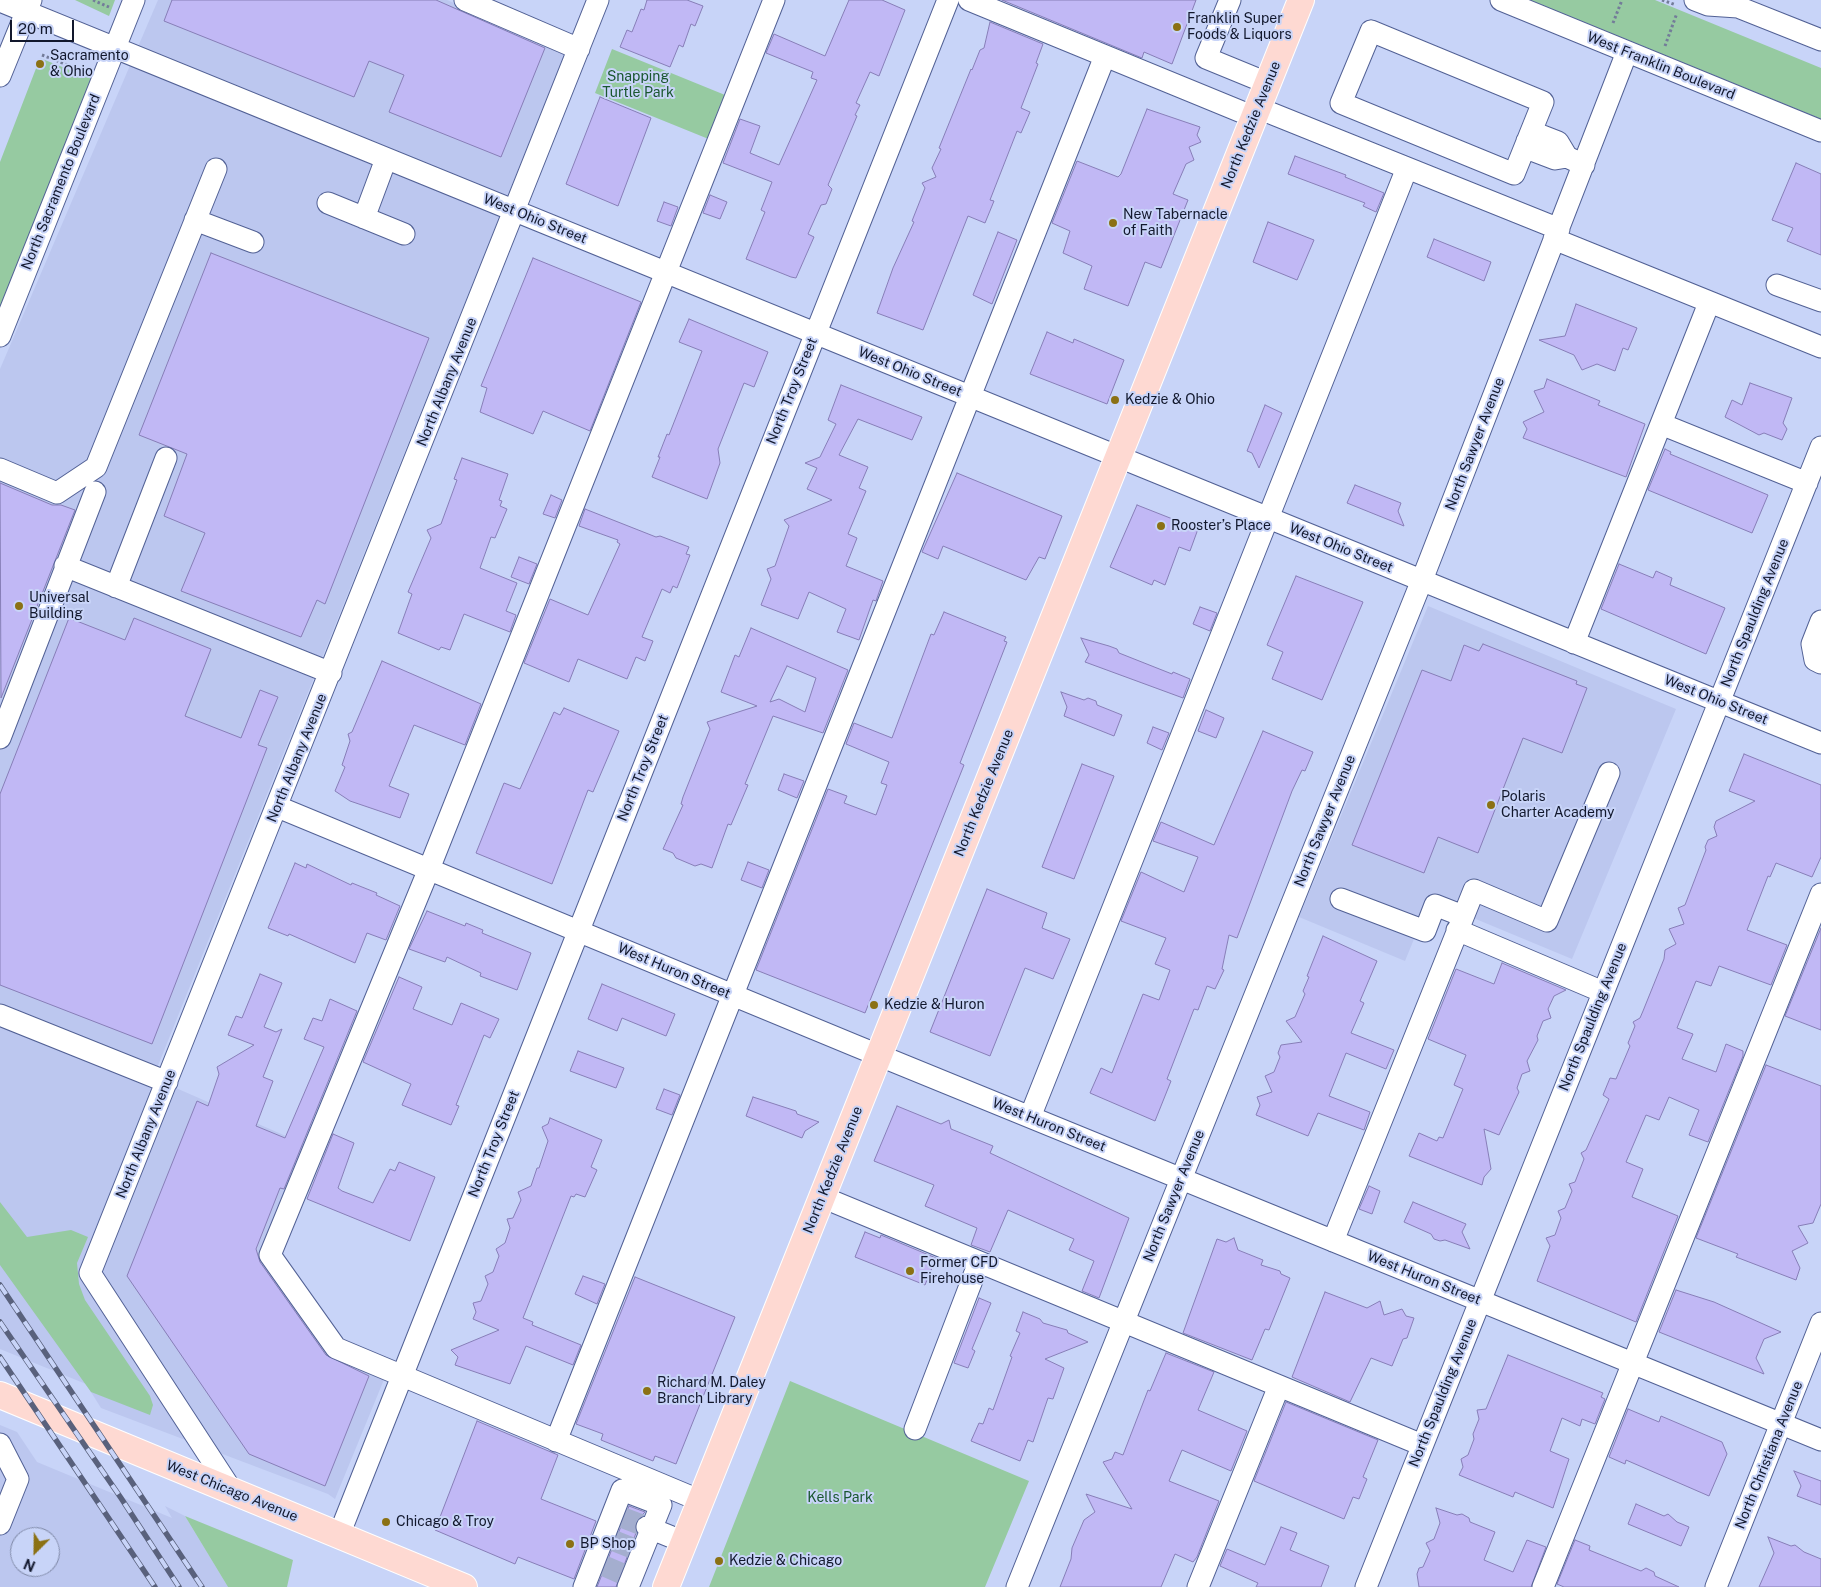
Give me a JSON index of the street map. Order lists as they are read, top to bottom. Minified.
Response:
{"streets":{"main road":["North Kedzie Avenue","West Chicago Avenue"],"street":["West Franklin Boulevard","North Sacramento Boulevard","West Ohio Street","North Albany Avenue","North Troy Street","North Sawyer Avenue","North Spaulding Avenue","West Huron Street","North Christiana Avenue"]},"crossings":[["West Franklin Boulevard","North Sawyer Avenue"],["North Kedzie Avenue","West Ohio Street"],["North Kedzie Avenue","West Huron Street"],["North Sacramento Boulevard","West Ohio Street"],["West Ohio Street","North Albany Avenue"],["West Ohio Street","North Troy Street"],["West Ohio Street","North Sawyer Avenue"],["West Ohio Street","North Spaulding Avenue"],["North Albany Avenue","West Huron Street"],["North Albany Avenue","West Chicago Avenue"],["North Troy Street","West Huron Street"],["North Troy Street","West Chicago Avenue"],["North Sawyer Avenue","West Huron Street"],["North Spaulding Avenue","West Huron Street"],["West Huron Street","North Christiana Avenue"]],"parks":["Snapping Turtle Park","Kells Park"],"places":["Franklin Super Foods & Liquors","Sacramento & Ohio","New Tabernacle of Faith","Kedzie & Ohio","Rooster’s Place","Universal Building","Polaris Charter Academy","Kedzie & Huron","Former CFD Firehouse","Richard M. Daley Branch Library","Chicago & Troy","BP Shop","Kedzie & Chicago"],"scale_bar":"20 m","north":"bottom left"}
